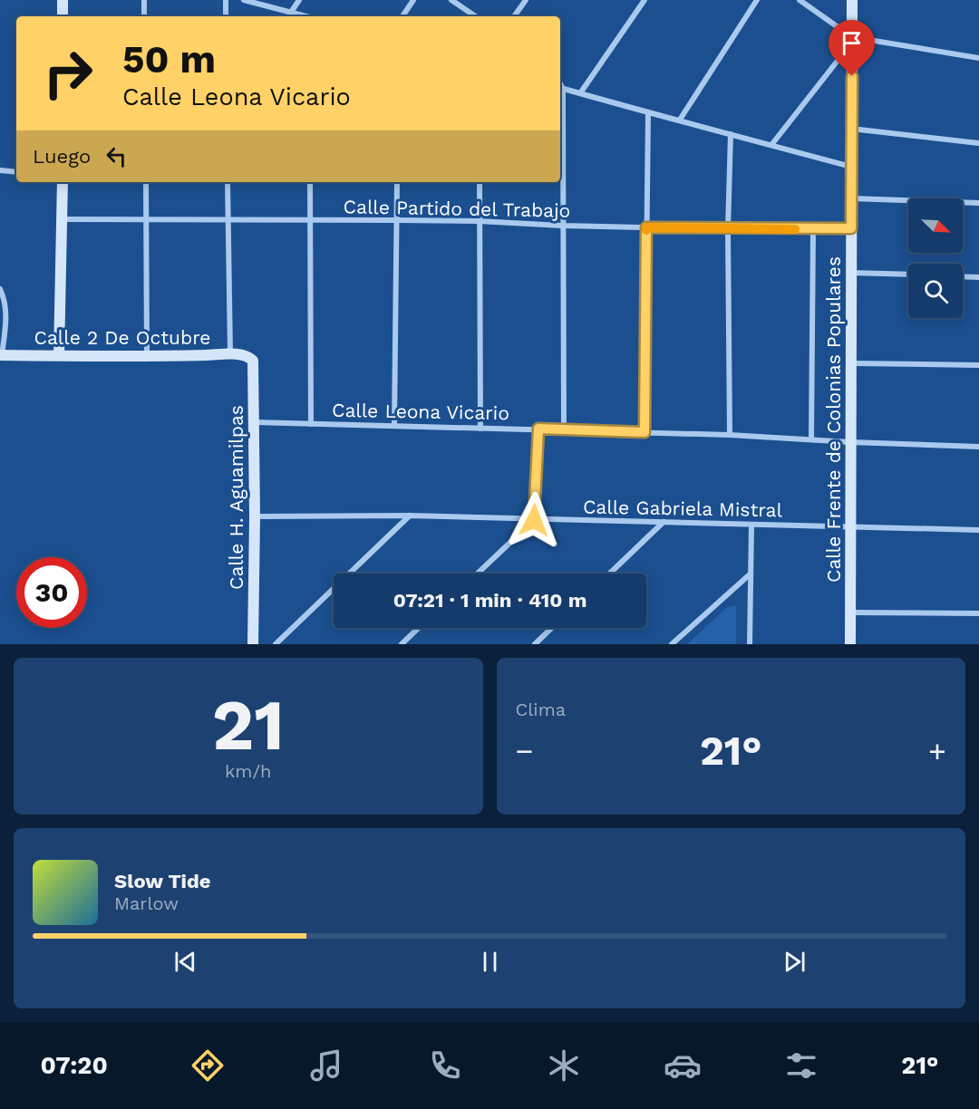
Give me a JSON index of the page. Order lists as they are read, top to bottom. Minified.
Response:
{"streets":{"street":["Calle Partido del Trabajo","Calle 2 De Octubre","Calle Leona Vicario","Calle Frente de Colonias Populares","Calle H. Aguamilpas","Calle Gabriela Mistral"]},"crossings":[["Calle Partido del Trabajo","Calle Frente de Colonias Populares"],["Calle 2 De Octubre","Calle H. Aguamilpas"],["Calle Leona Vicario","Calle Frente de Colonias Populares"],["Calle Leona Vicario","Calle H. Aguamilpas"],["Calle Frente de Colonias Populares","Calle Gabriela Mistral"],["Calle H. Aguamilpas","Calle Gabriela Mistral"]],"north":"bottom right","page":{"turn":["50 m","Calle Leona Vicario"],"then":"Luego","limit":"30","trip":"07:21 · 1 min · 410 m","tile":[["21","km/h"],"Clima"],"heat":["−","21°","+"],"song":["Slow Tide","Marlow"],"tabs":["07:20","21°"]}}
